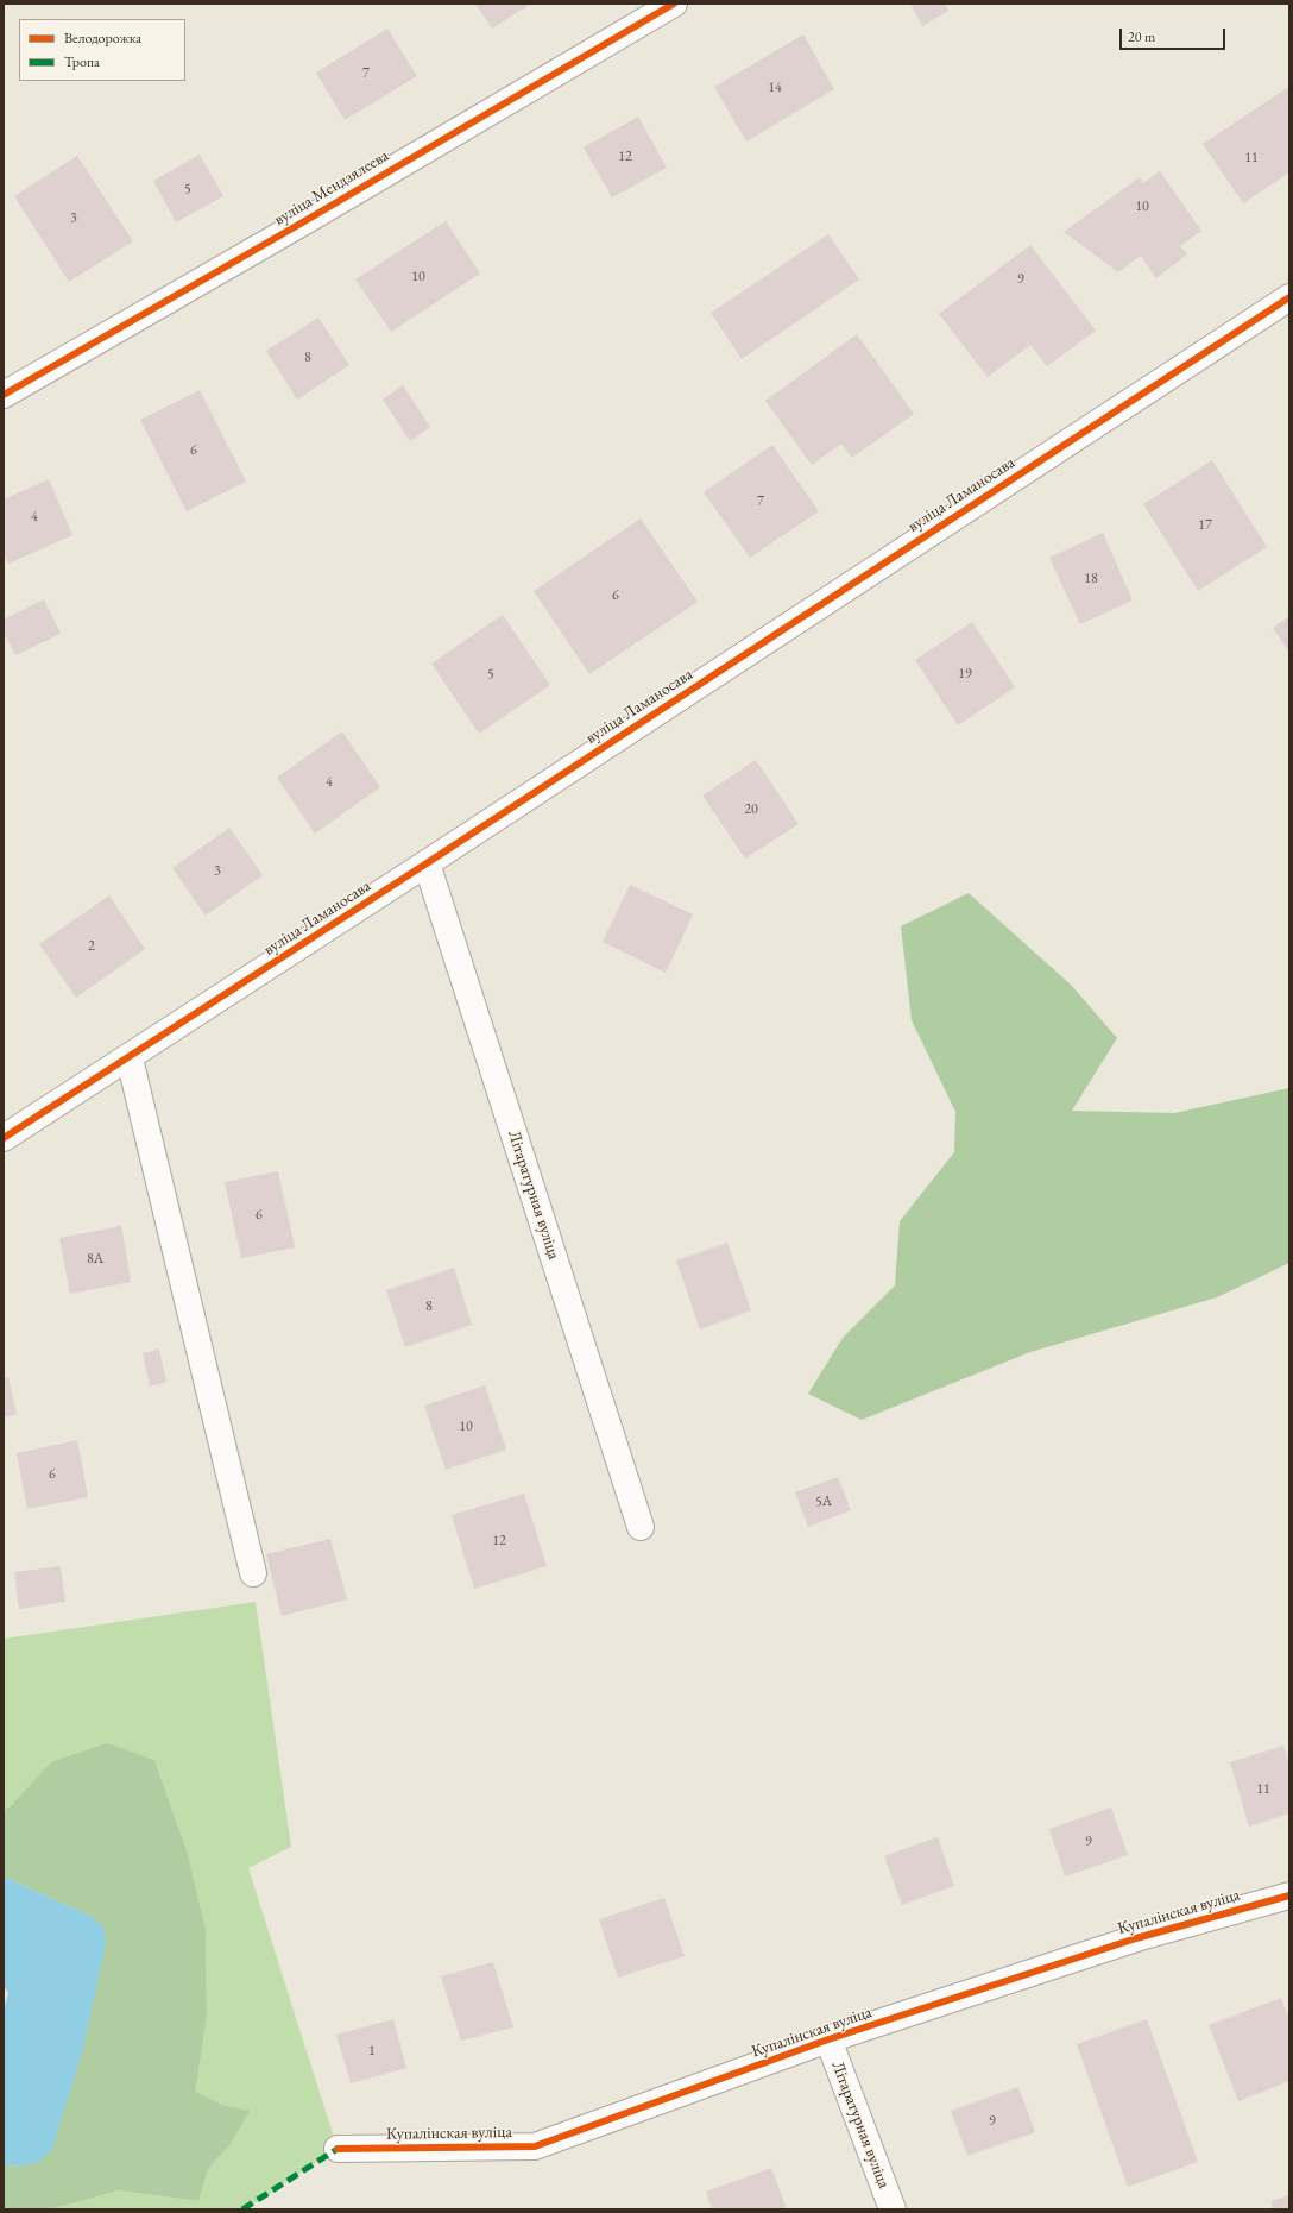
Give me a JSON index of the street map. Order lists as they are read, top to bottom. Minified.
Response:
{"streets":{"street":["вуліца Мендзялеева","вуліца Ламаносава","Літаратурная вуліца","Купалінская вуліца"]},"crossings":[["вуліца Ламаносава","Літаратурная вуліца"],["Літаратурная вуліца","Купалінская вуліца"]],"house_numbers":["7","14","12","11","5","10","3","10","9","8","6","7","4","17","18","6","5","19","4","20","3","2","6","8А","8","10","6","5А","12","11","9","1","9"],"legend":["Велодорожка","Тропа"],"scale_bar":"20 m"}
